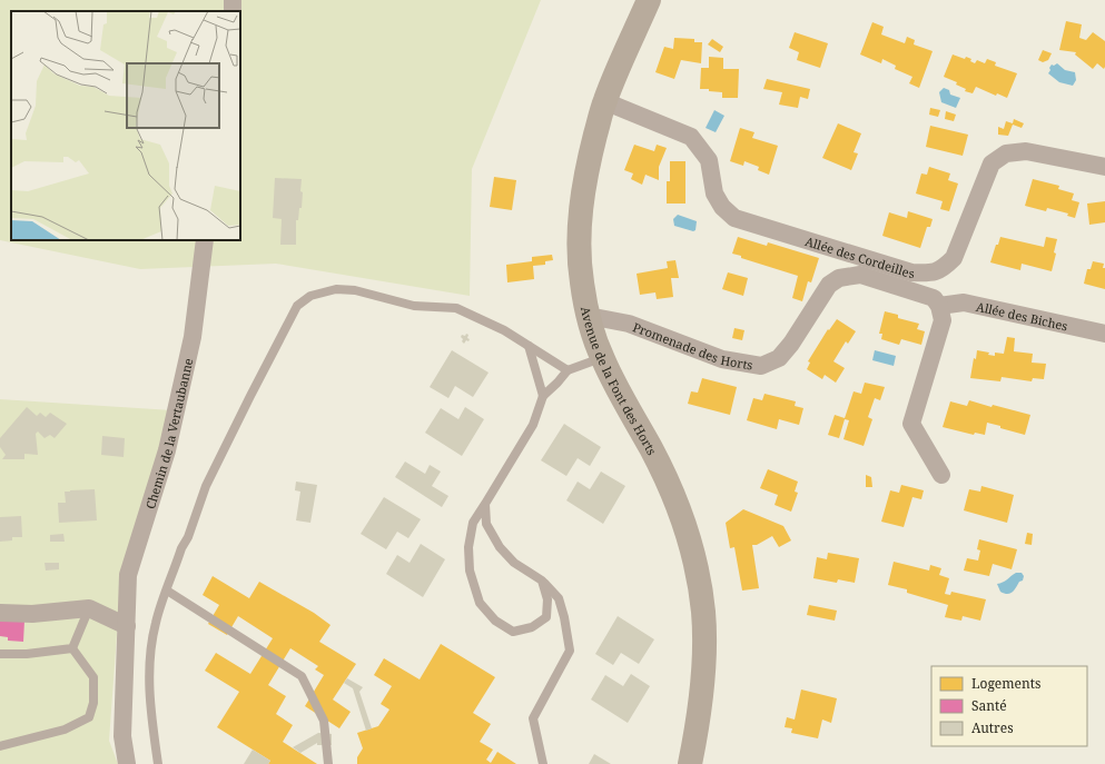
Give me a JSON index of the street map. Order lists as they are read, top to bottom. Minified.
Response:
{"streets":{"main road":["Avenue de la Font des Horts"],"street":["Allée des Cordeilles","Allée des Biches","Promenade des Horts","Chemin de la Vertaubanne"]},"crossings":[["Allée des Cordeilles","Avenue de la Font des Horts"],["Allée des Biches","Promenade des Horts"],["Promenade des Horts","Avenue de la Font des Horts"]],"legend":["Logements","Santé","Autres"]}
